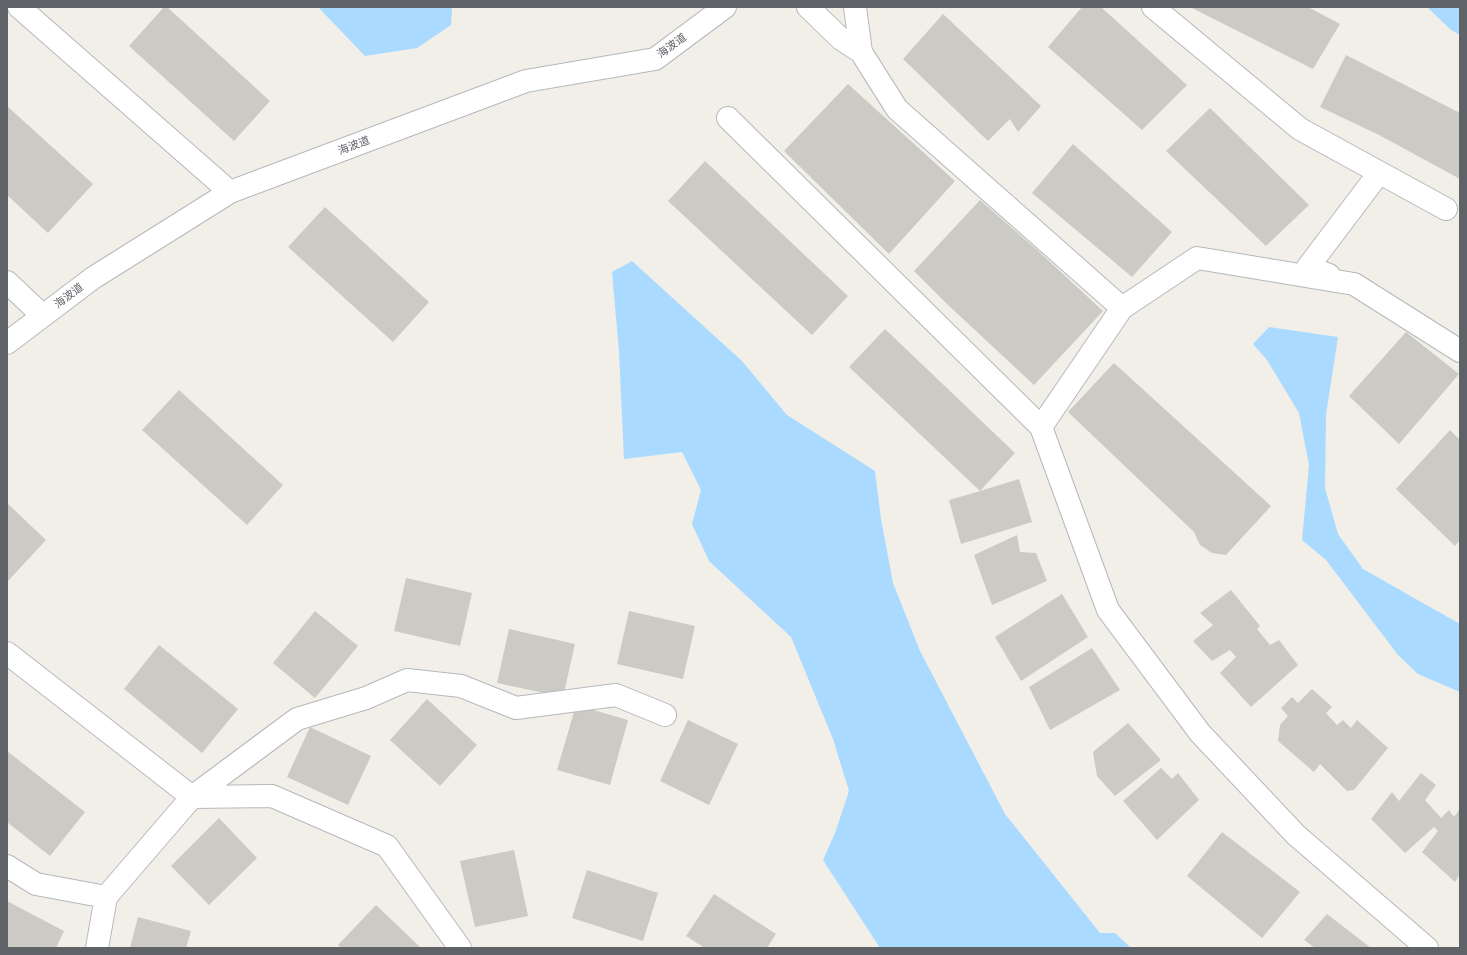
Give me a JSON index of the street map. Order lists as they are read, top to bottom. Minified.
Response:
{"streets":{"street":["海波道"]}}
